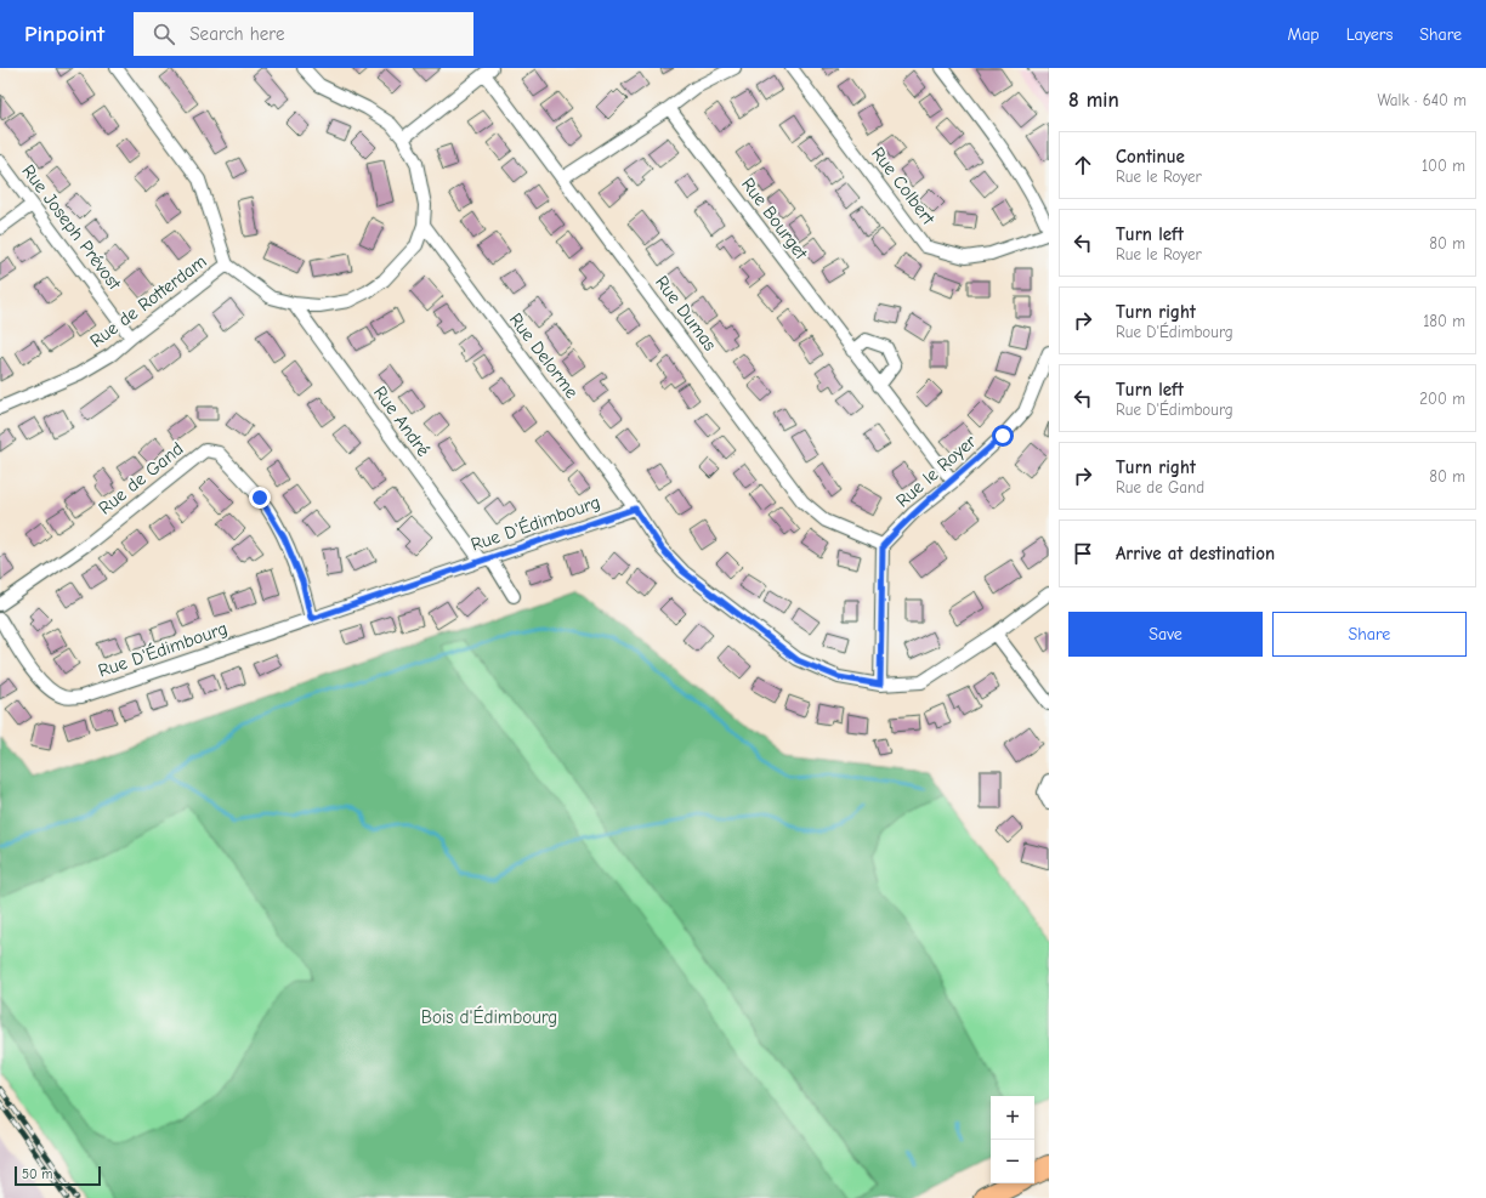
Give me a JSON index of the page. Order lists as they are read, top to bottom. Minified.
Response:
{"streets":{"street":["Rue Colbert","Rue Bourget","Rue Joseph Prévost","Rue de Rotterdam","Rue Dumas","Rue Delorme","Rue André","Rue le Royer","Rue de Gand","Rue D'Édimbourg"]},"crossings":[["Rue Bourget","Rue le Royer"],["Rue Joseph Prévost","Rue de Rotterdam"],["Rue de Rotterdam","Rue Delorme"],["Rue de Rotterdam","Rue André"],["Rue Dumas","Rue le Royer"],["Rue Delorme","Rue D'Édimbourg"],["Rue André","Rue D'Édimbourg"],["Rue de Gand","Rue D'Édimbourg"]],"parks":["Bois d'Édimbourg"],"scale_bar":"50 m","page":{"header":"Pinpoint","search":"Search here","nav":["Map","Layers","Share"],"heading":["8 min","Walk · 640 m"],"list":[["Continue","Rue le Royer","100 m"],["Turn left","Rue le Royer","80 m"],["Turn right","Rue D'Édimbourg","180 m"],["Turn left","Rue D'Édimbourg","200 m"],["Turn right","Rue de Gand","80 m"],"Arrive at destination"],"buttons":["Save","Share"],"map_buttons":["+","−"],"scale":"50 m"}}
